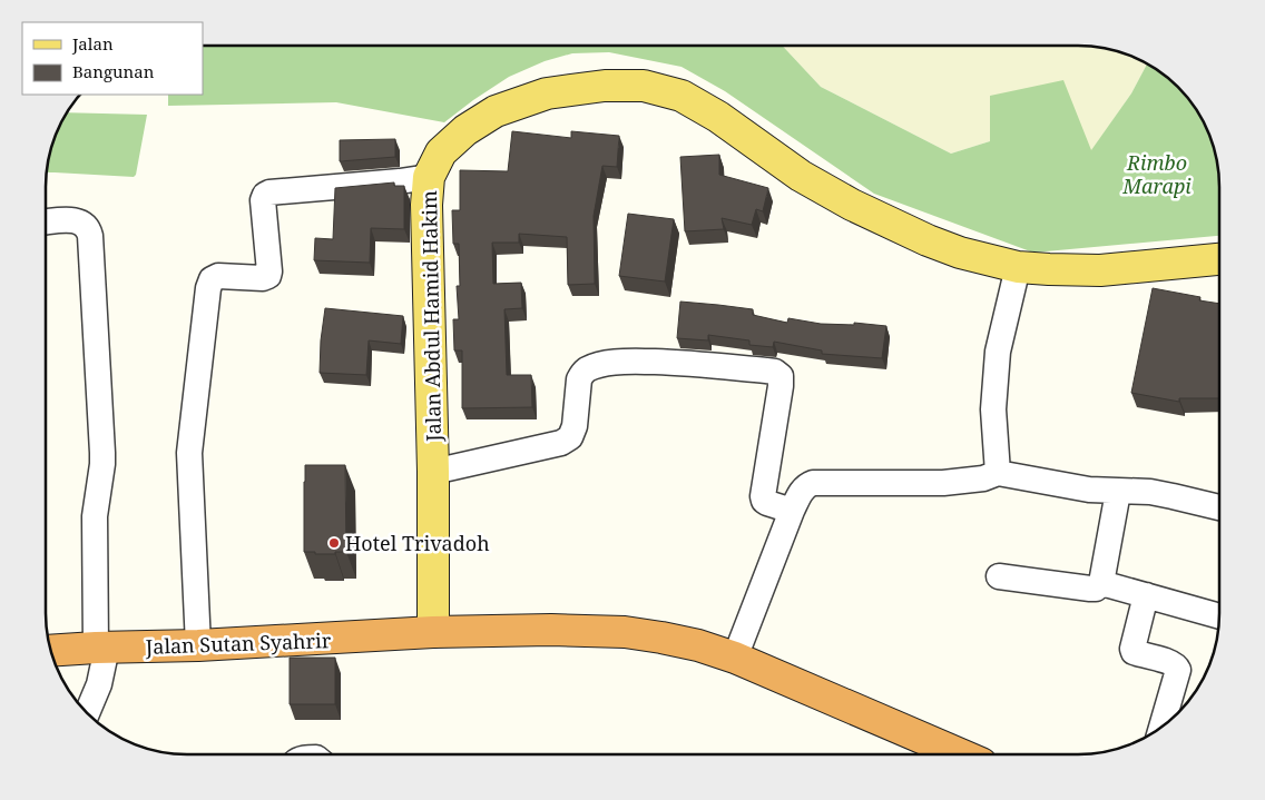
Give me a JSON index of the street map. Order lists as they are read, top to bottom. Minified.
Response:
{"streets":{"highway":["Jalan Sutan Syahrir"],"main road":["Jalan Abdul Hamid Hakim"]},"crossings":[["Jalan Abdul Hamid Hakim","Jalan Sutan Syahrir"]],"parks":["Rimbo Marapi"],"places":["Hotel Trivadoh"],"legend":["Jalan","Bangunan"]}
